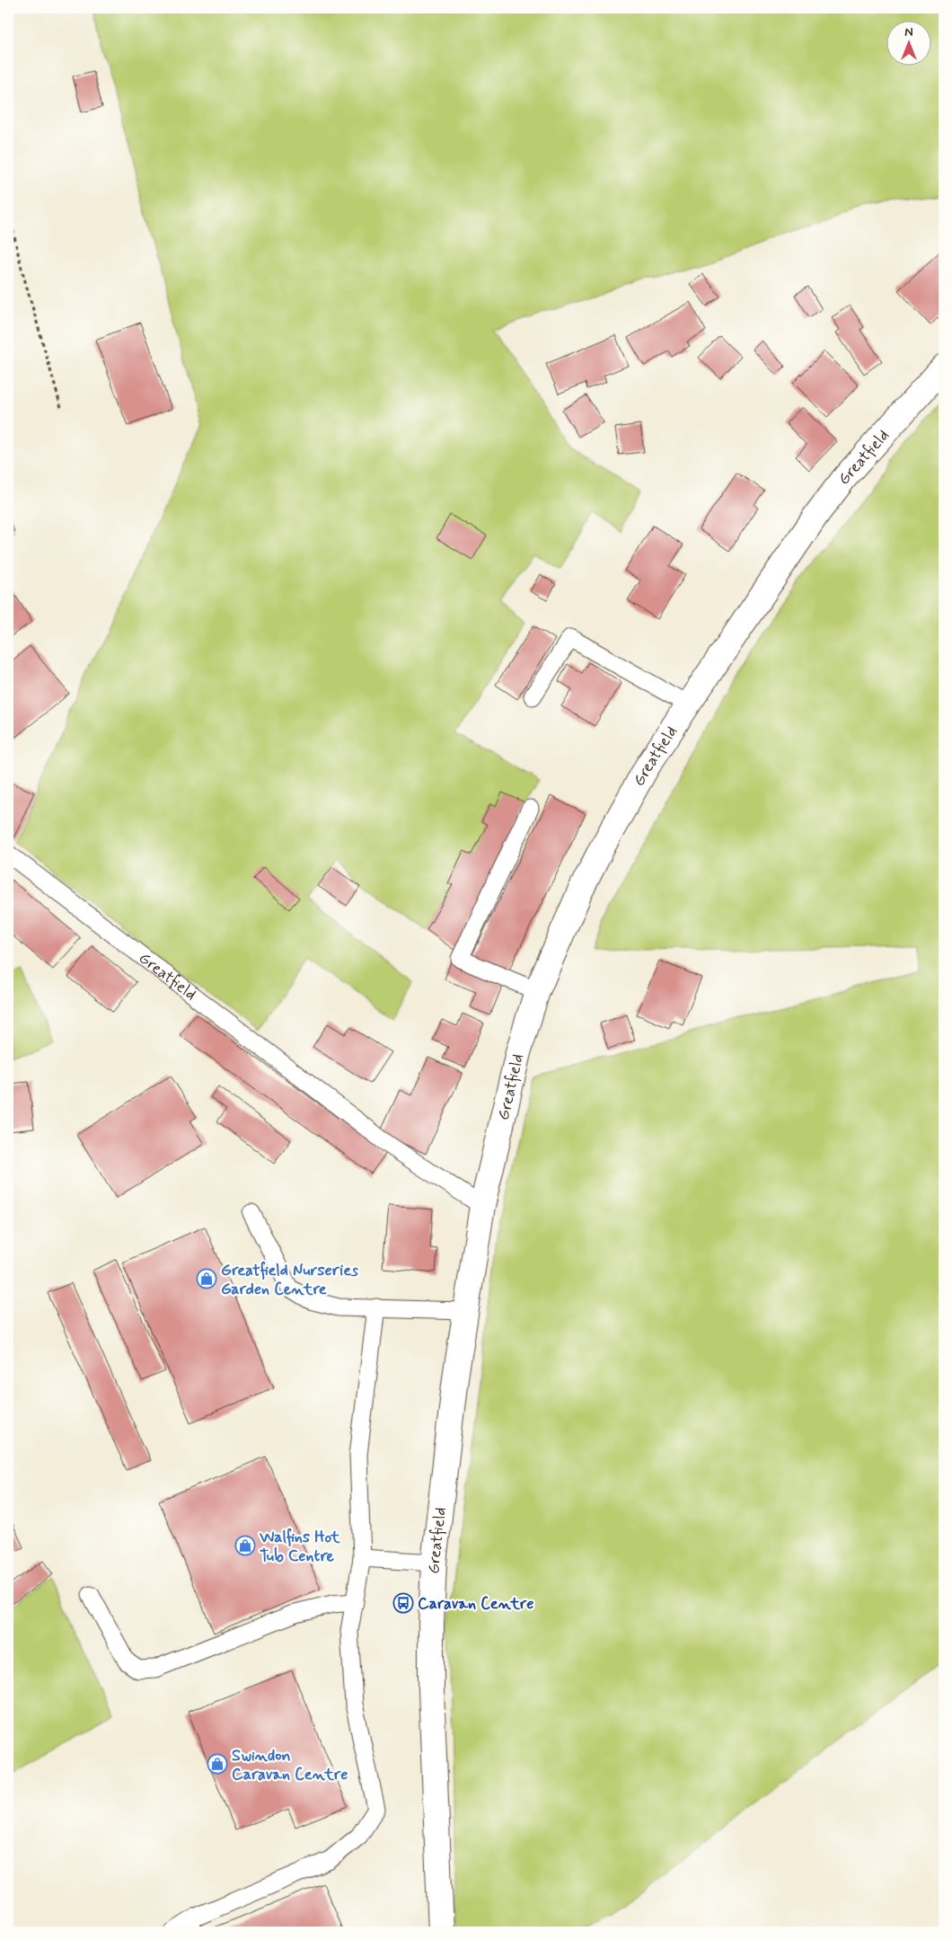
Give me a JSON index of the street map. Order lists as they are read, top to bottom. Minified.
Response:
{"streets":{"street":["Greatfield"]},"places":{"shop":["Greatfield Nurseries Garden Centre","Walfins Hot Tub Centre","Swindon Caravan Centre"],"bus stop":["Caravan Centre"]},"north":"top"}
